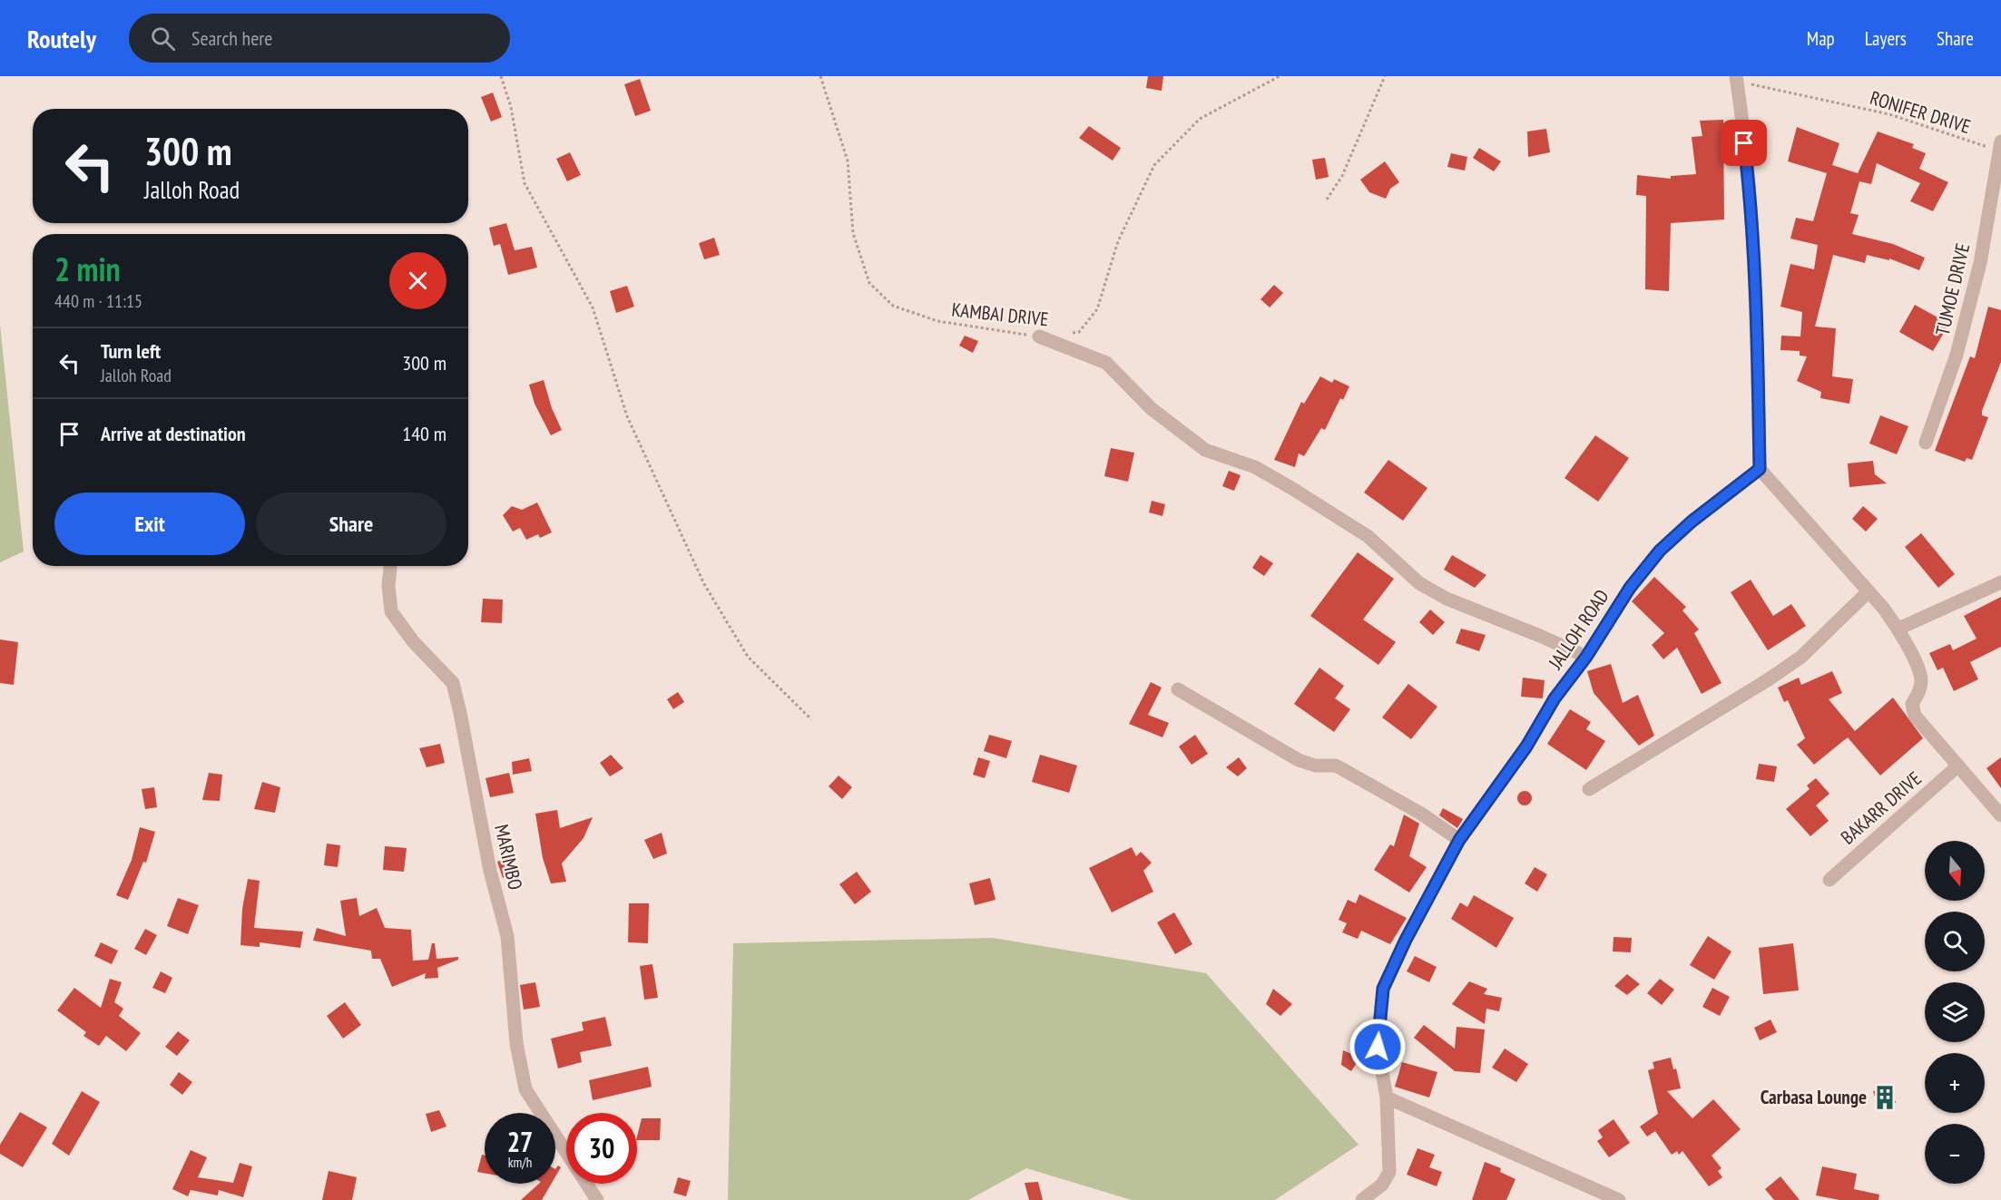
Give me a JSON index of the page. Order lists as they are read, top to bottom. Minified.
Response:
{"streets":{"street":["TUMOE DRIVE","JALLOH ROAD","BAKARR DRIVE","MARIMBO"],"path":["RONIFER DRIVE","KAMBAI DRIVE"]},"crossings":[["RONIFER DRIVE","TUMOE DRIVE"]],"places":{"building":["Carbasa Lounge"]},"north":"bottom","page":{"header":"Routely","search":"Search here","nav":["Map","Layers","Share"],"turn":["300 m","Jalloh Road"],"heading":["2 min","440 m · 11:15"],"list":[{"name":"Turn left","note":"Jalloh Road","value":"300 m"},{"name":"Arrive at destination","value":"140 m"}],"buttons":["Exit","Share"],"map_buttons":["+","−"],"speed":"27 km/h","limit":"30"}}
